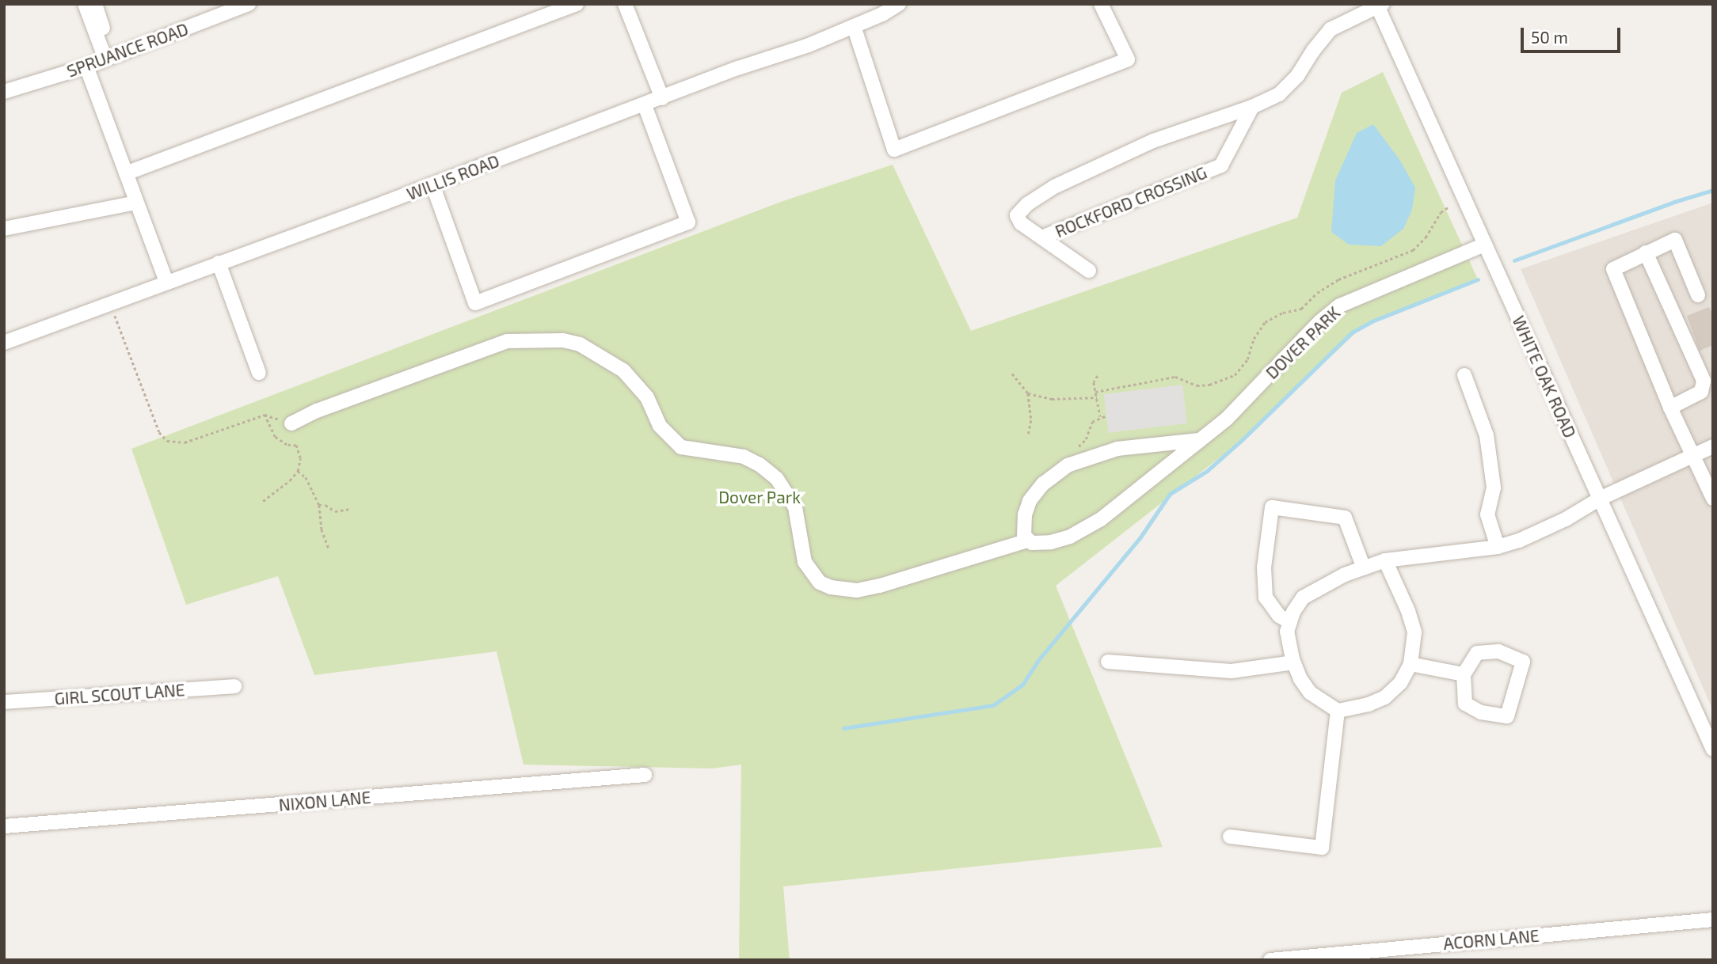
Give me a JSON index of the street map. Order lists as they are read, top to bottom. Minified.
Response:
{"streets":{"street":["SPRUANCE ROAD","WILLIS ROAD","ROCKFORD CROSSING","DOVER PARK","WHITE OAK ROAD","GIRL SCOUT LANE","NIXON LANE","ACORN LANE"]},"crossings":[["ROCKFORD CROSSING","WHITE OAK ROAD"],["DOVER PARK","WHITE OAK ROAD"]],"parks":["Dover Park"],"scale_bar":"50 m"}
